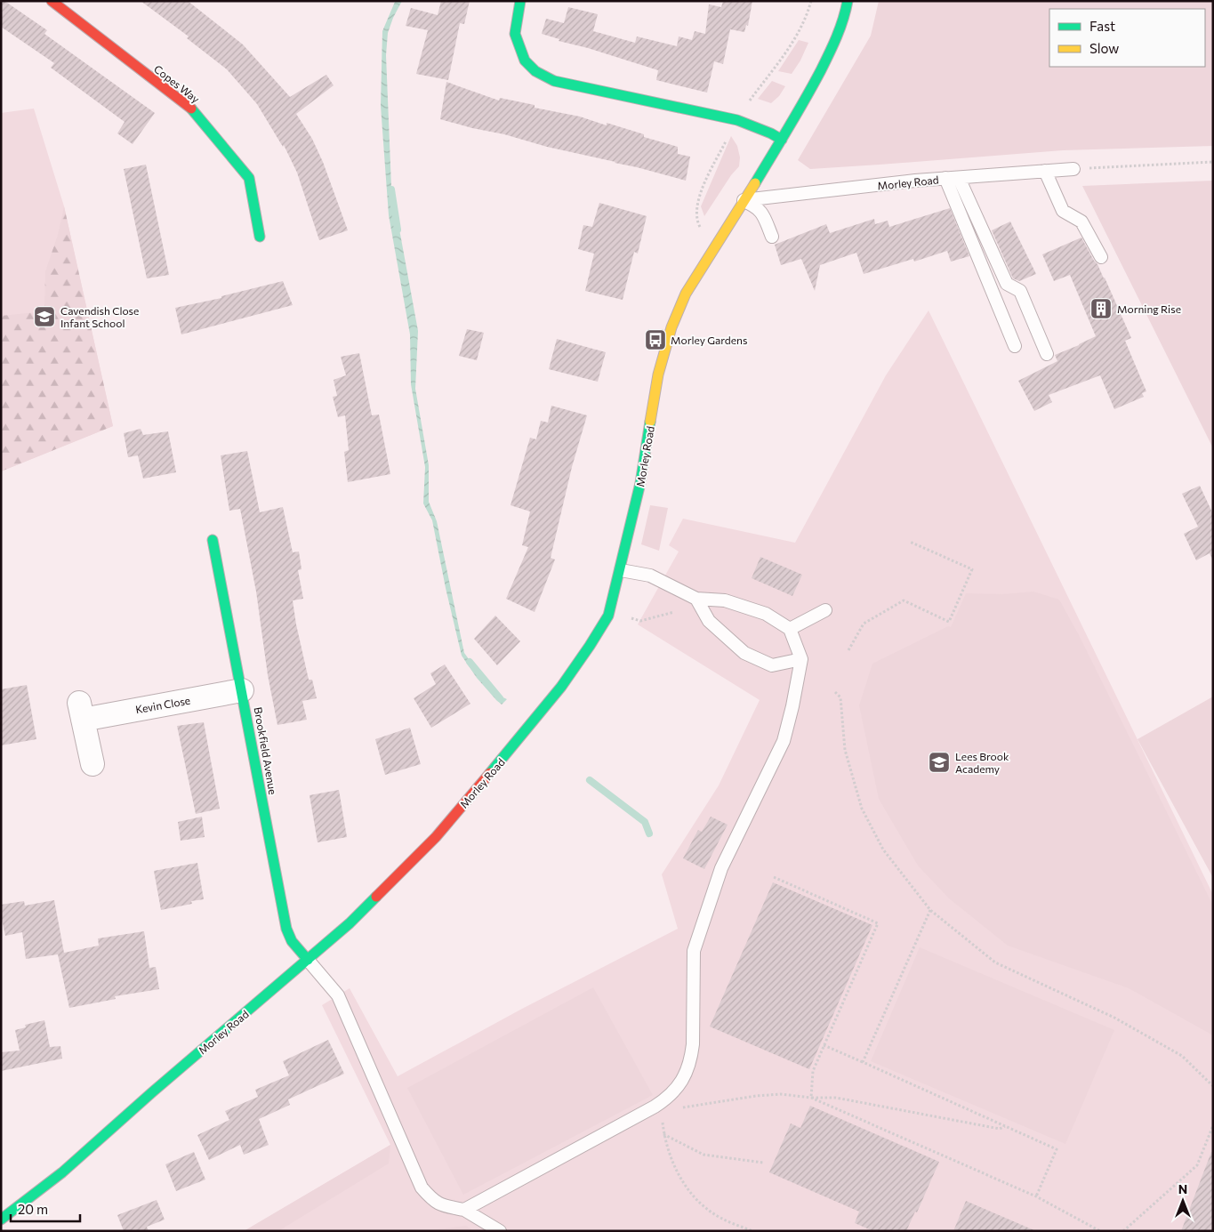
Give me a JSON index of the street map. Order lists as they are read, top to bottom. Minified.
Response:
{"streets":{"street":["Copes Way","Morley Road","Kevin Close","Brookfield Avenue"]},"crossings":[["Morley Road","Brookfield Avenue"],["Kevin Close","Brookfield Avenue"]],"places":{"building":["Morning Rise"],"school or university":["Cavendish Close Infant School","Lees Brook Academy"],"bus stop":["Morley Gardens"]},"legend":["Fast","Slow"],"scale_bar":"20 m","north":"top"}
